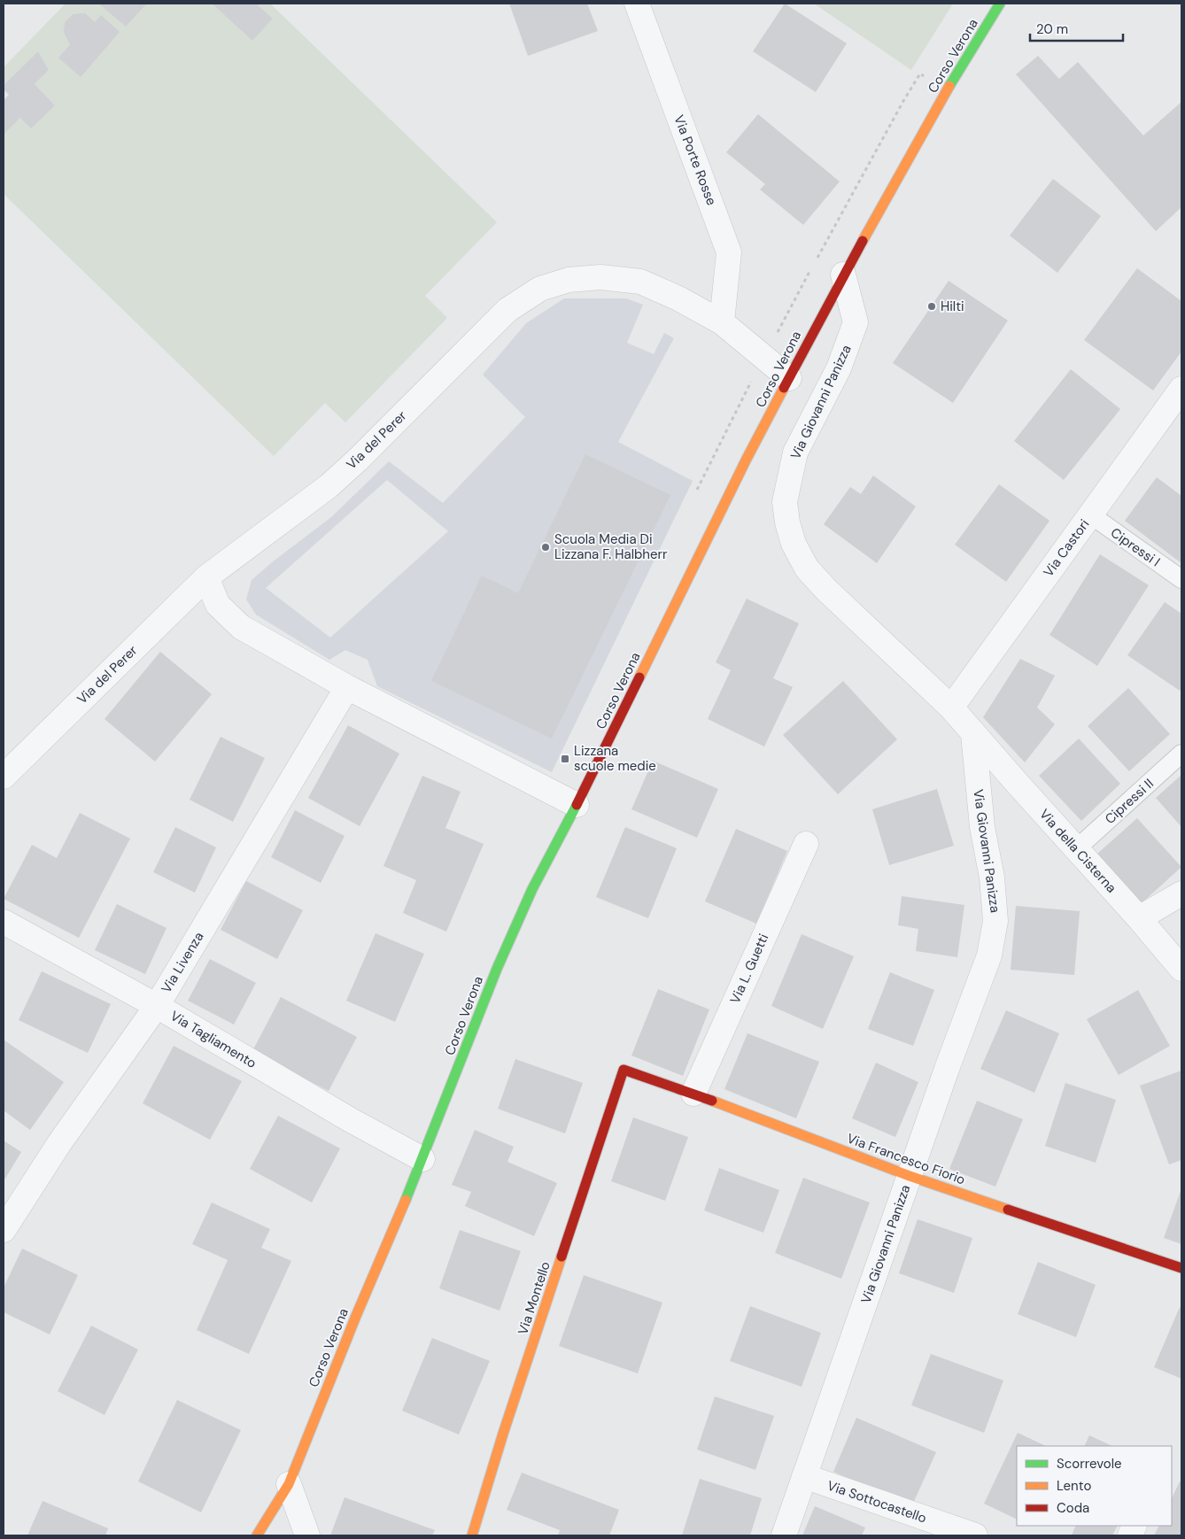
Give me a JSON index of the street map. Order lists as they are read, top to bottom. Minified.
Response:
{"streets":{"main road":["Corso Verona","Via Francesco Fiorio","Via Montello"],"street":["Via Porte Rosse","Via Giovanni Panizza","Via del Perer","Via Castori","Via della Cisterna","Via Livenza","Via L. Guetti","Via Tagliamento","Via Sottocastello"],"lane":["Cipressi I","Cipressi II"]},"crossings":[["Corso Verona","Via Giovanni Panizza"],["Corso Verona","Via del Perer"],["Corso Verona","Via Tagliamento"],["Via Porte Rosse","Via del Perer"],["Via Giovanni Panizza","Via Castori"],["Via Giovanni Panizza","Via della Cisterna"],["Via Giovanni Panizza","Via Francesco Fiorio"],["Via Giovanni Panizza","Via Sottocastello"],["Cipressi I","Via Castori"],["Cipressi II","Via della Cisterna"],["Via Livenza","Via Tagliamento"],["Via L. Guetti","Via Francesco Fiorio"],["Via Francesco Fiorio","Via Montello"]],"places":{"other":["Hilti","Scuola Media Di Lizzana F. Halbherr"],"transit":["Lizzana scuole medie"]},"legend":["Scorrevole","Lento","Coda"],"scale_bar":"20 m"}
